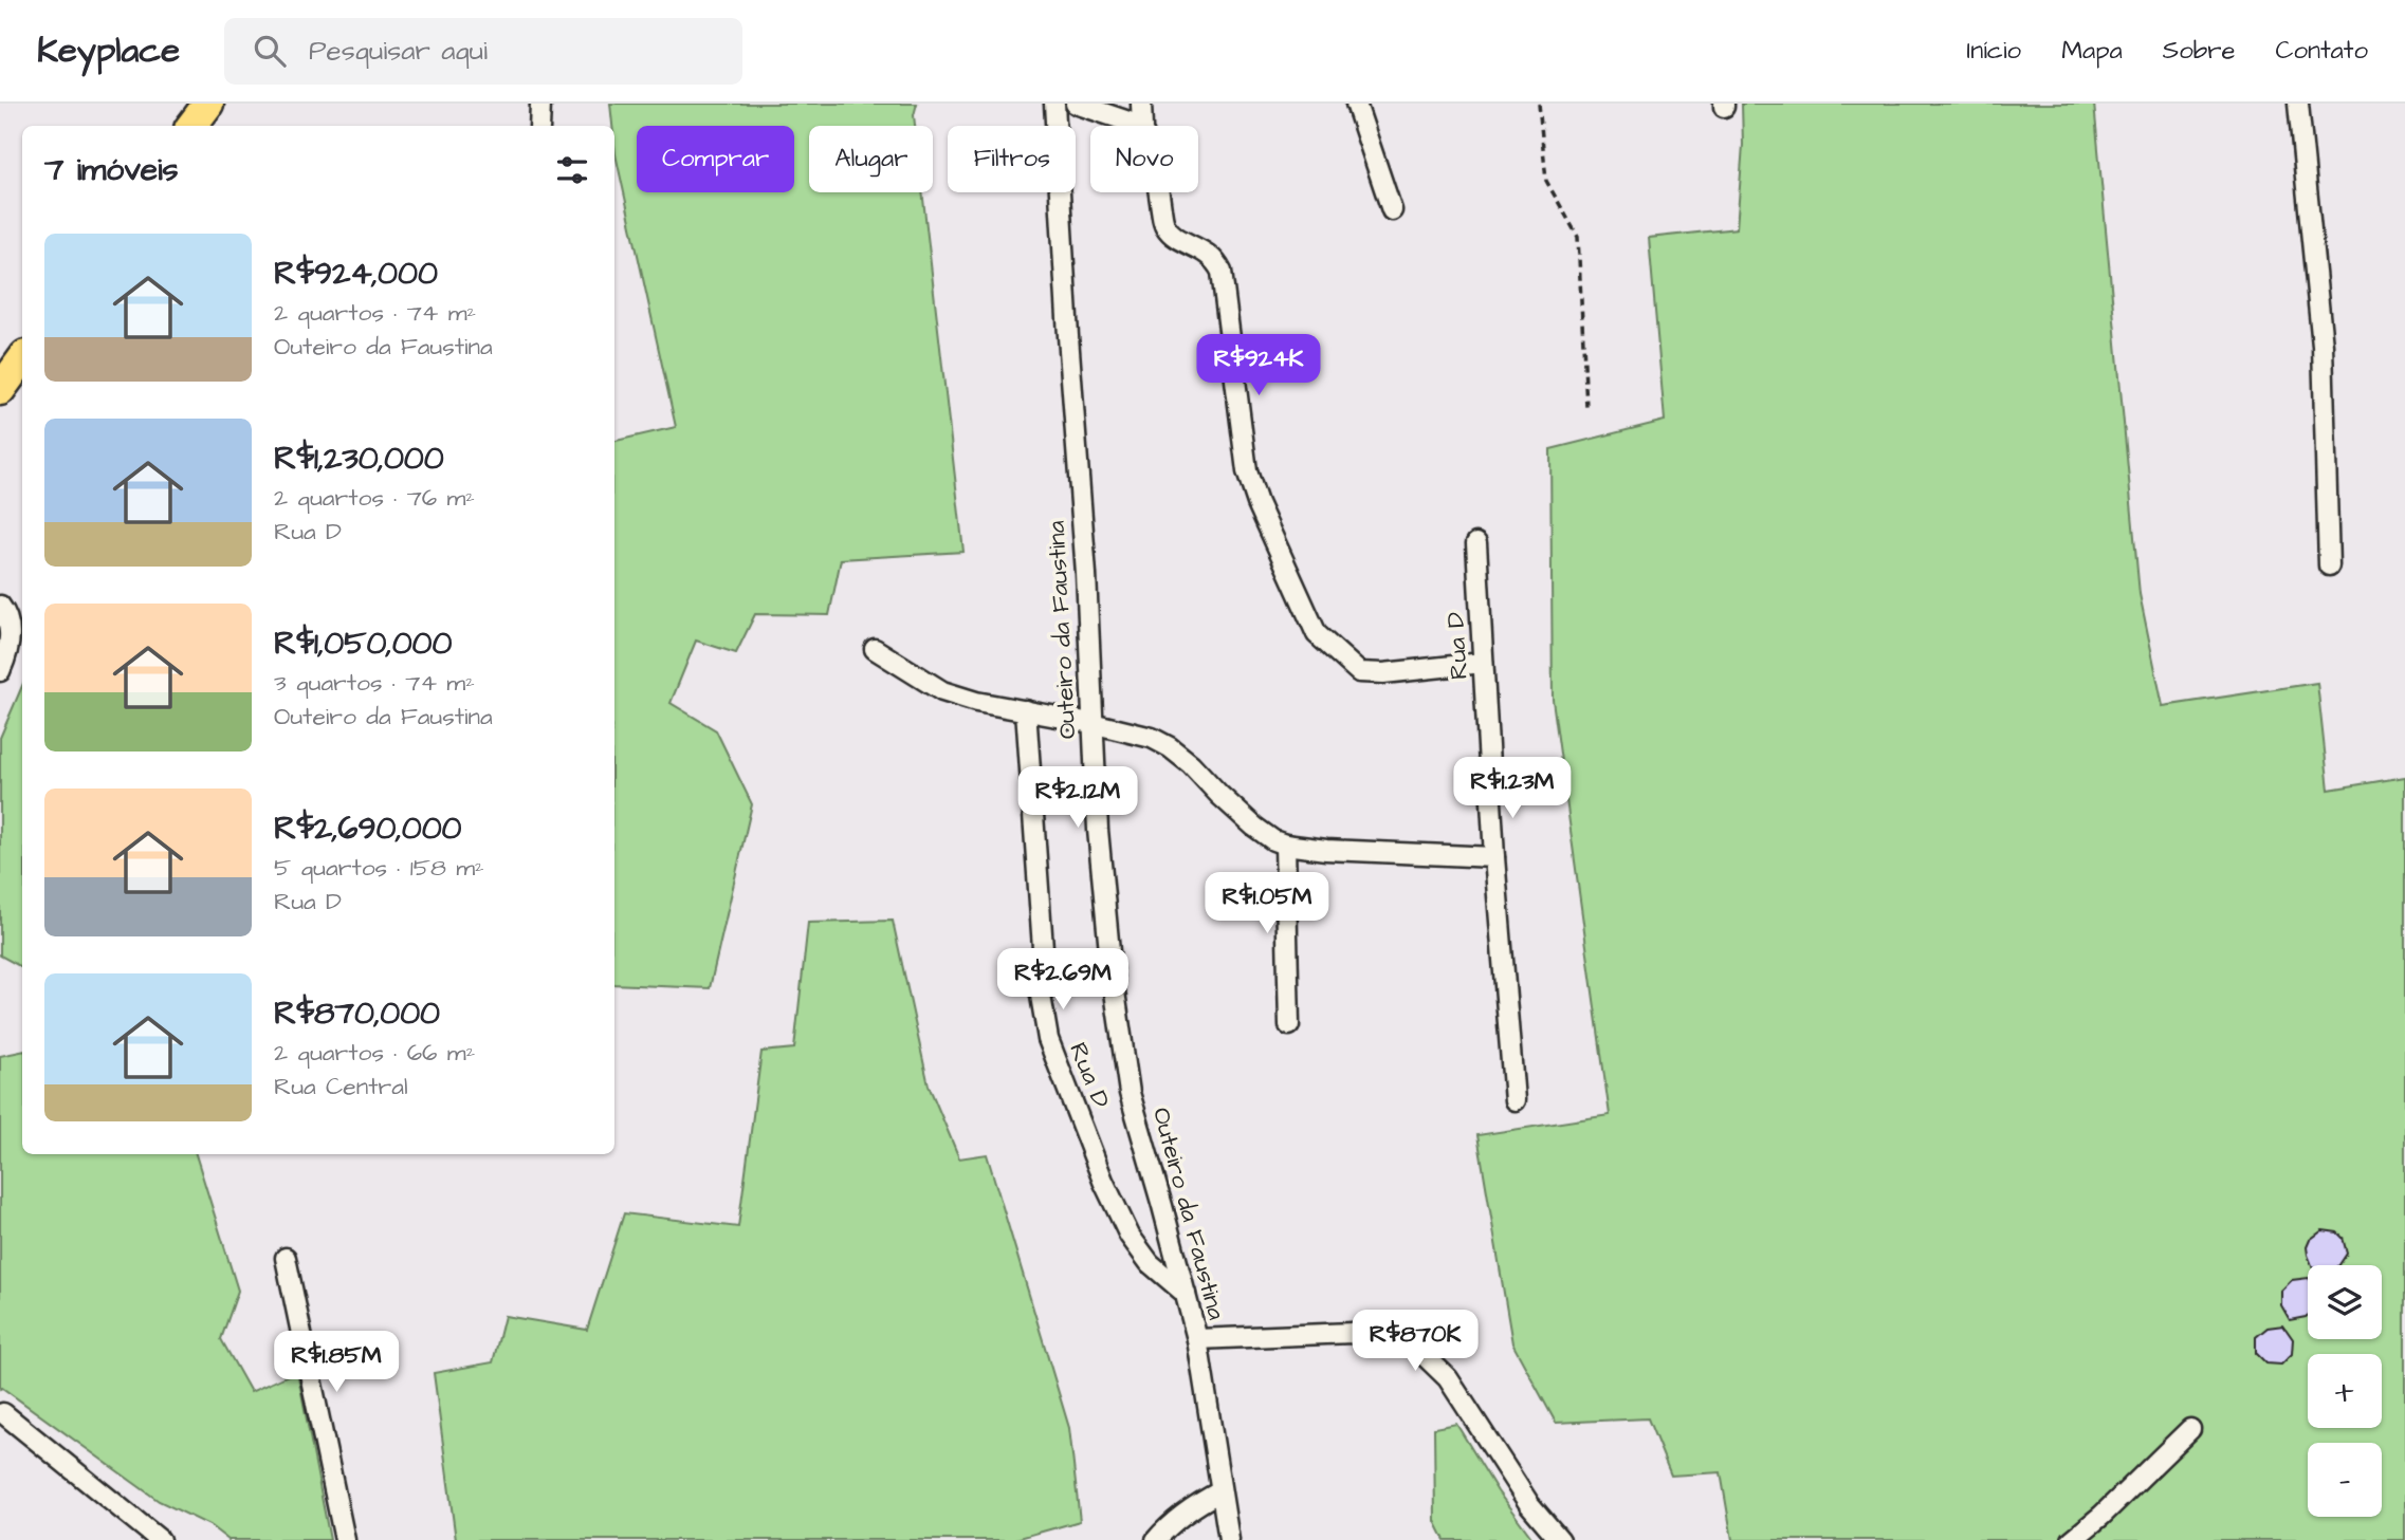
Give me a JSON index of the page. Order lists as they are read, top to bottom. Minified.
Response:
{"streets":{"street":["Outeiro da Faustina","Rua D"]},"crossings":[["Outeiro da Faustina","Rua D"]],"page":{"header":"Keyplace","search":"Pesquisar aqui","nav":["Início","Mapa","Sobre","Contato"],"chip":["Comprar","Alugar","Filtros","Novo"],"heading":"7 imóveis","list":[{"name":"R$924,000","note":"2 quartos · 74 m² · Outeiro da Faustina"},{"name":"R$1,230,000","note":"2 quartos · 76 m² · Rua D"},{"name":"R$1,050,000","note":"3 quartos · 74 m² · Outeiro da Faustina"},{"name":"R$2,690,000","note":"5 quartos · 158 m² · Rua D"},{"name":"R$870,000","note":"2 quartos · 66 m² · Rua Central"}],"price":["R$924K","R$1.23M","R$2.12M","R$1.05M","R$2.69M","R$870K","R$1.85M"],"map_buttons":["+","−"]}}
